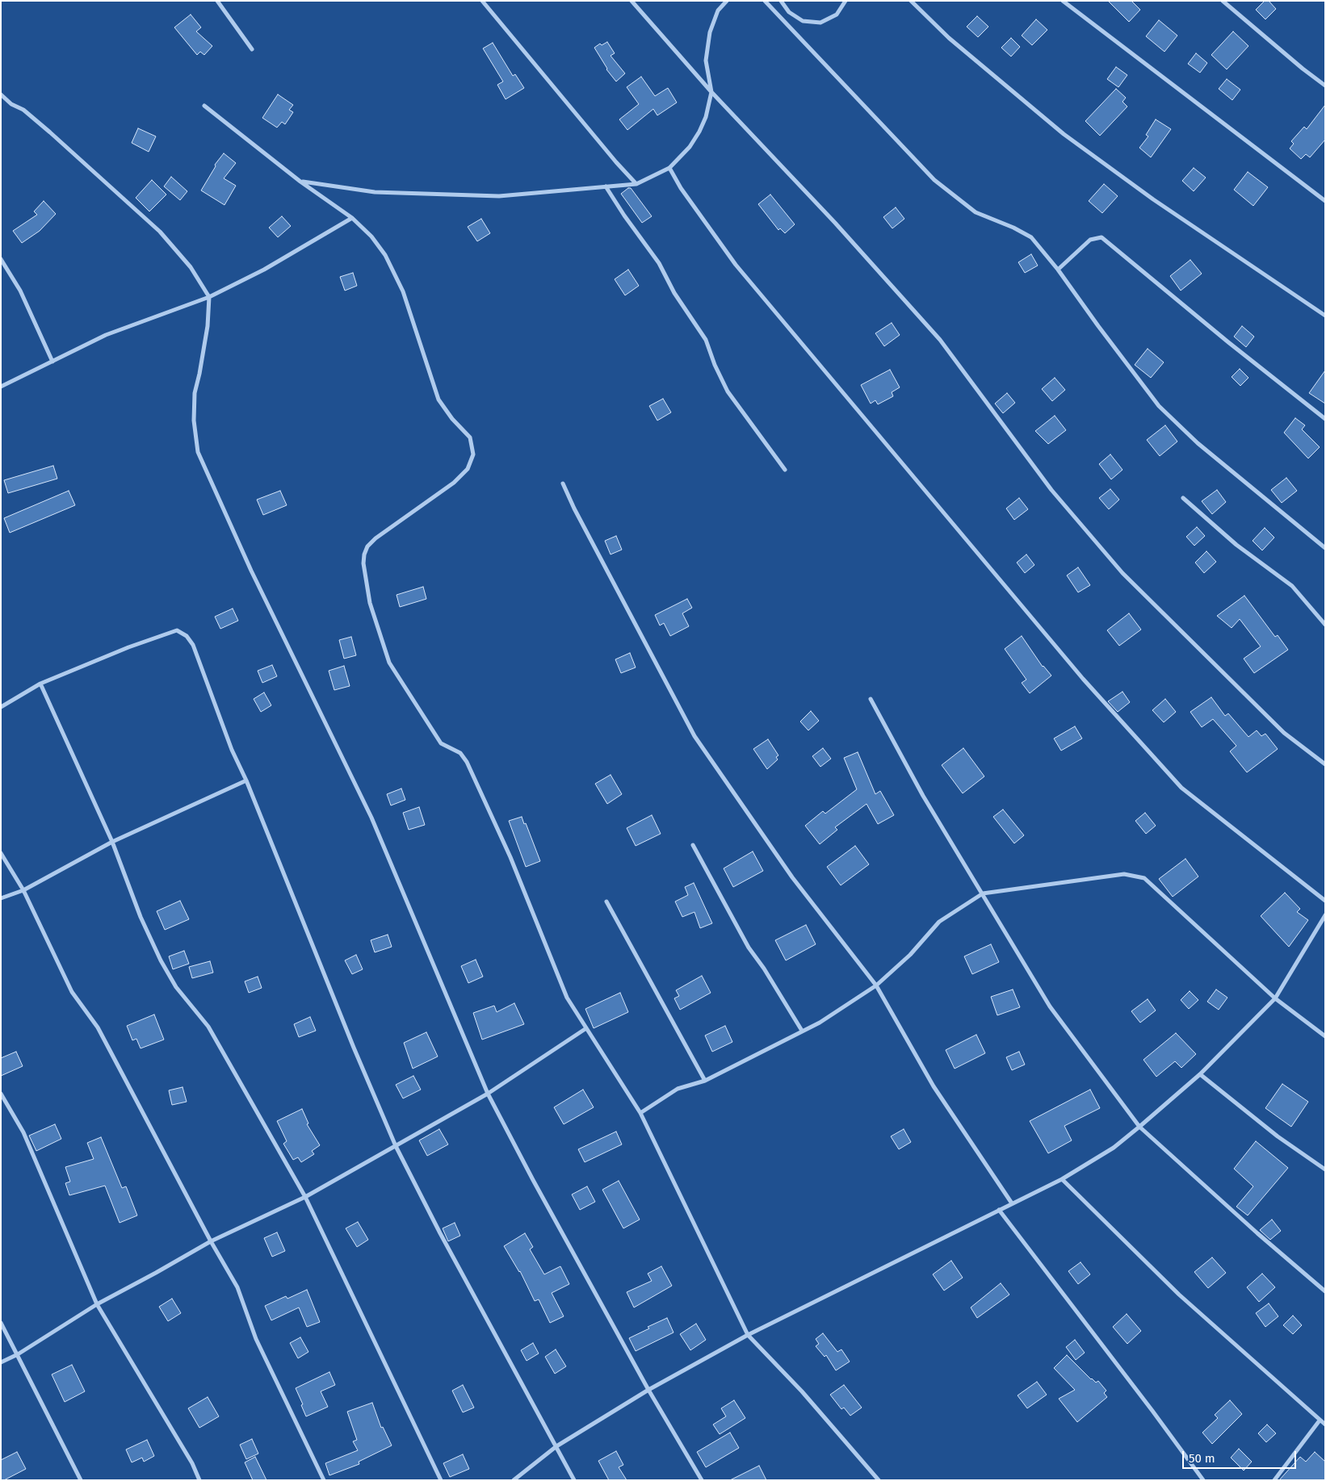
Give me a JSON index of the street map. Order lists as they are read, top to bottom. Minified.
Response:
{"scale_bar":"50 m"}
